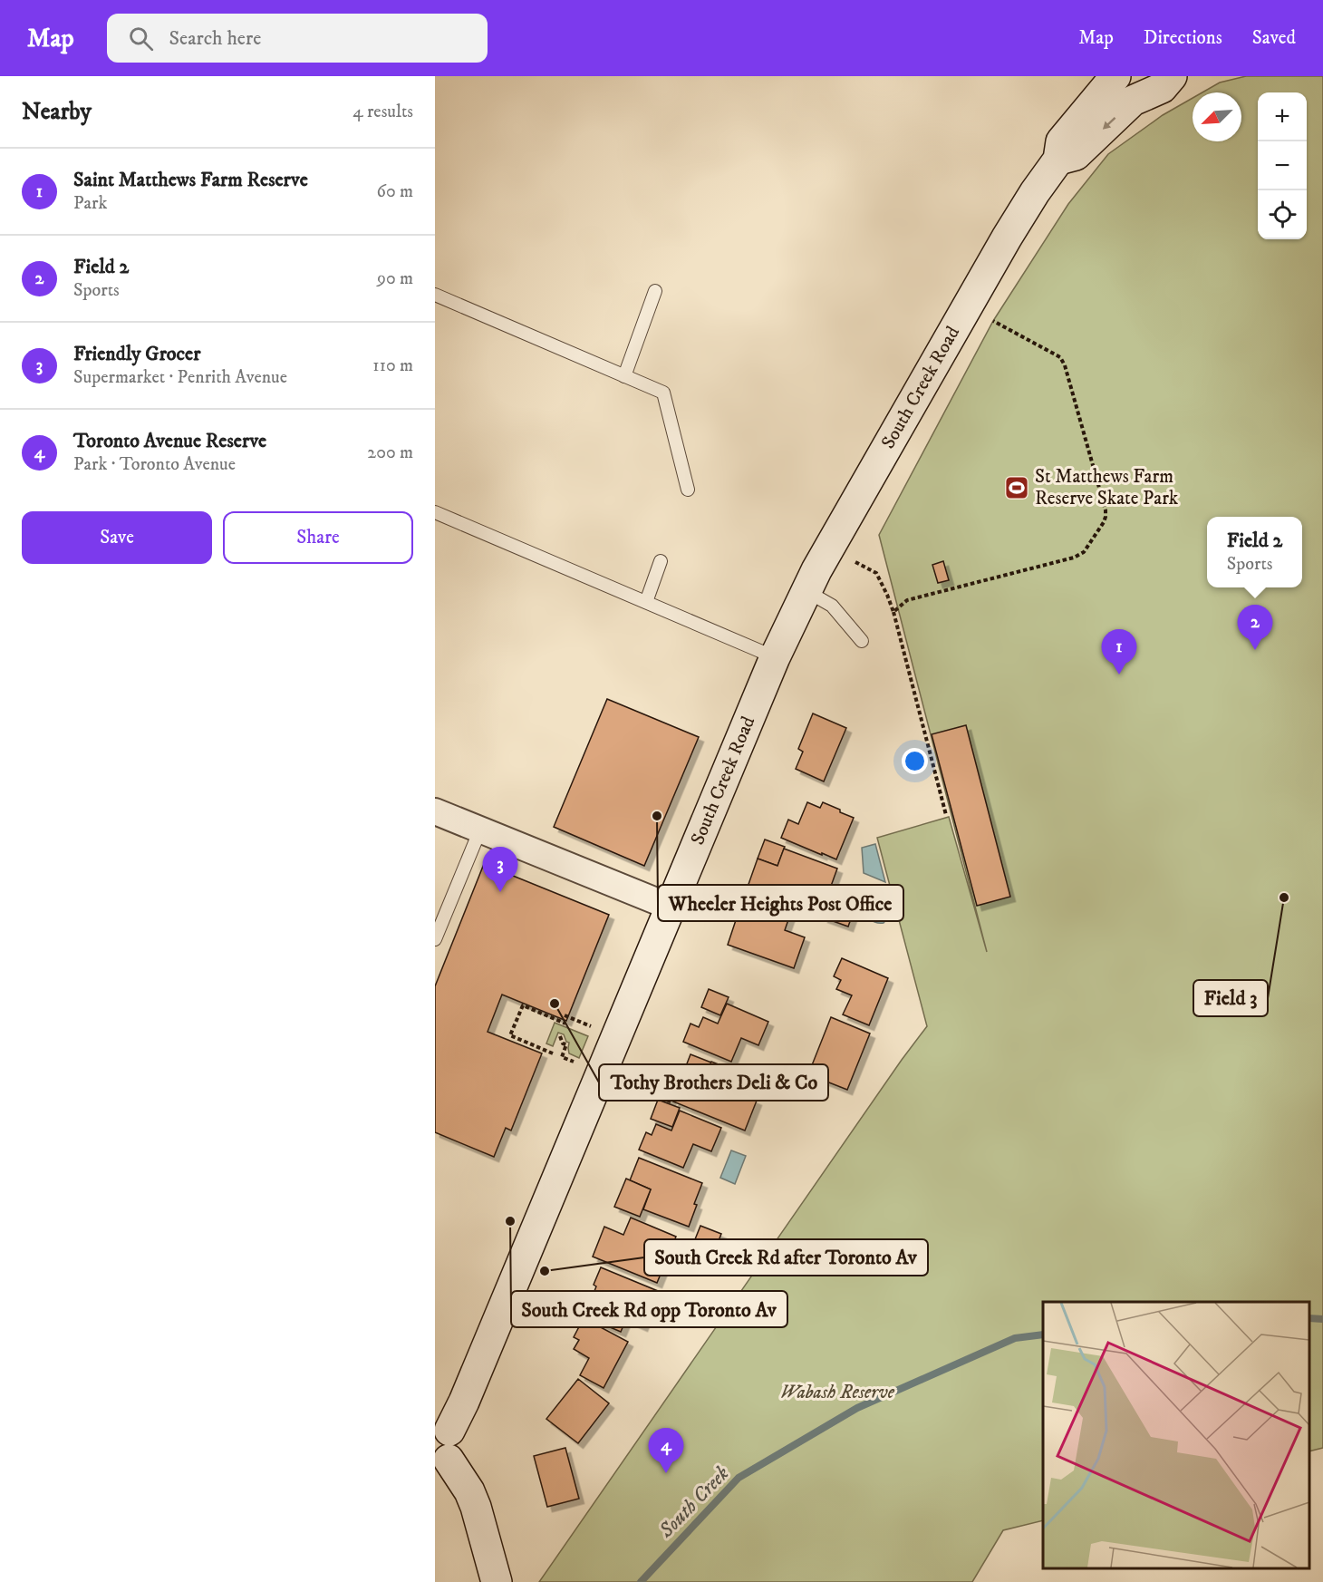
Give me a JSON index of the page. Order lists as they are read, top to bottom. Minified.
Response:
{"streets":{"street":["South Creek Road"]},"water":["South Creek"],"parks":["Wabash Reserve"],"places":{"sports":["St Matthews Farm Reserve Skate Park"],"other":["Wheeler Heights Post Office","Field 3","Tothy Brothers Deli & Co","South Creek Rd opp Toronto Av","South Creek Rd after Toronto Av"]},"north":"bottom left","page":{"header":"Map","search":"Search here","nav":["Map","Directions","Saved"],"heading":["Nearby","4 results"],"map_buttons":["+","−"],"list":[{"mark":"1","name":"Saint Matthews Farm Reserve","note":"Park","value":"60 m"},{"mark":"2","name":"Field 2","note":"Sports","value":"90 m"},{"mark":"3","name":"Friendly Grocer","note":"Supermarket · Penrith Avenue","value":"110 m"},{"mark":"4","name":"Toronto Avenue Reserve","note":"Park · Toronto Avenue","value":"200 m"}],"buttons":["Save","Share"],"popup":["Field 2","Sports"],"pins":["2","1","3","4"]}}
